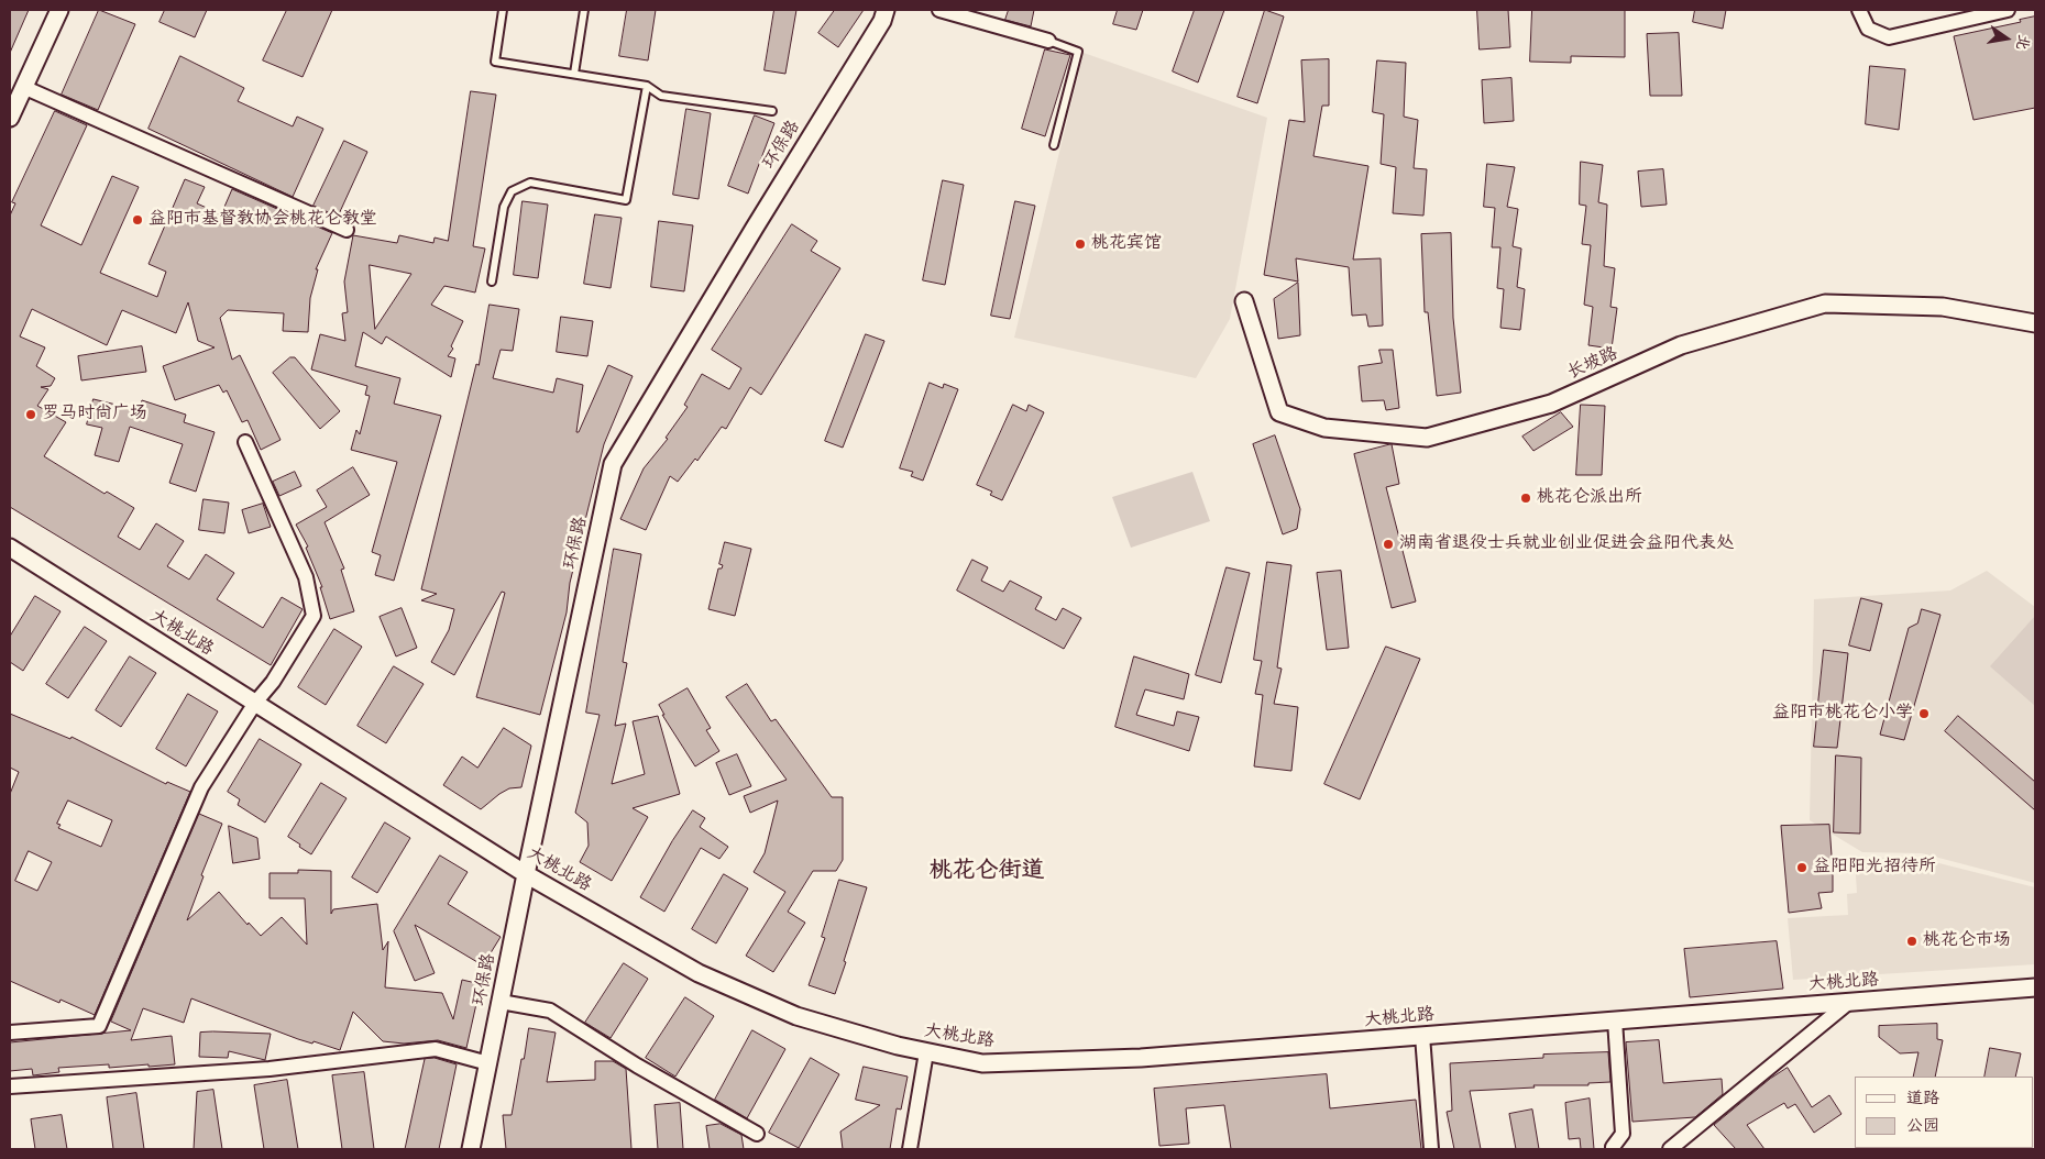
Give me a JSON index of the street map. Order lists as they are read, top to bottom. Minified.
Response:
{"streets":{"street":["环保路","长坡路","大桃北路"]},"crossings":[["环保路","大桃北路"]],"districts":["桃花仑街道"],"places":["益阳市基督教协会桃花仑教堂","桃花宾馆","罗马时尚广场","桃花仑派出所","湖南省退役士兵就业创业促进会益阳代表处","益阳市桃花仑小学","益阳阳光招待所","桃花仑市场"],"legend":["道路","公园"],"north":"right"}
